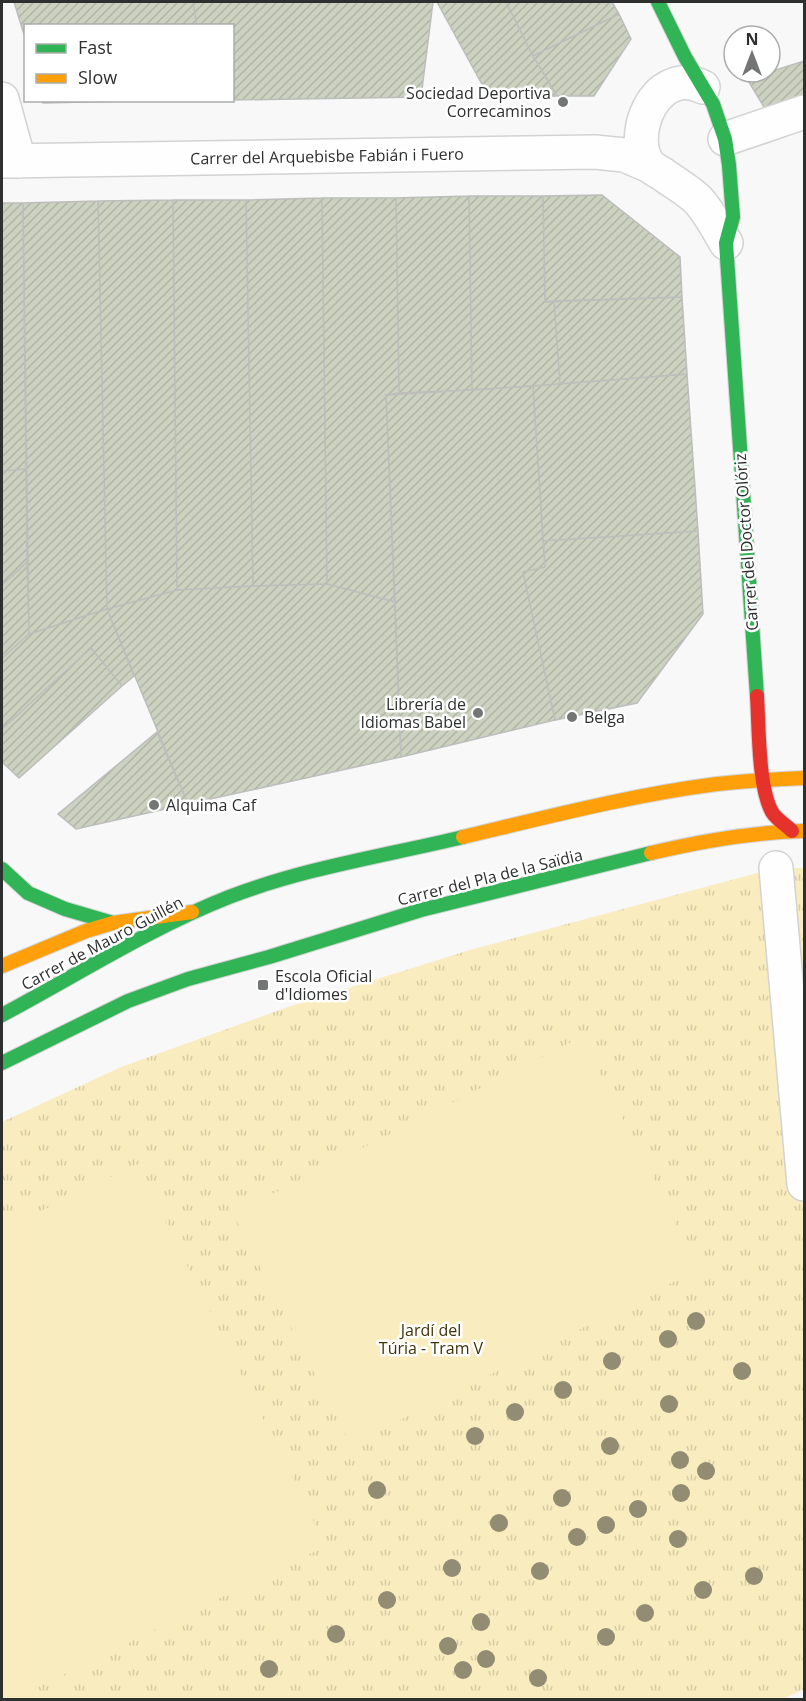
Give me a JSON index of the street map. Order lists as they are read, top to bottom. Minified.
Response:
{"streets":{"street":["Carrer del Arquebisbe Fabián i Fuero","Carrer del Doctor Olóriz","Carrer del Pla de la Saïdia","Carrer de Mauro Guillén"]},"crossings":[["Carrer del Arquebisbe Fabián i Fuero","Carrer del Doctor Olóriz"],["Carrer del Doctor Olóriz","Carrer del Pla de la Saïdia"]],"parks":["Jardí del Túria - Tram V"],"places":{"other":["Sociedad Deportiva Correcaminos","Librería de Idiomas Babel","Belga","Alquima Caf"],"transit":["Escola Oficial d'Idiomes"]},"legend":["Fast","Slow"],"north":"top"}
